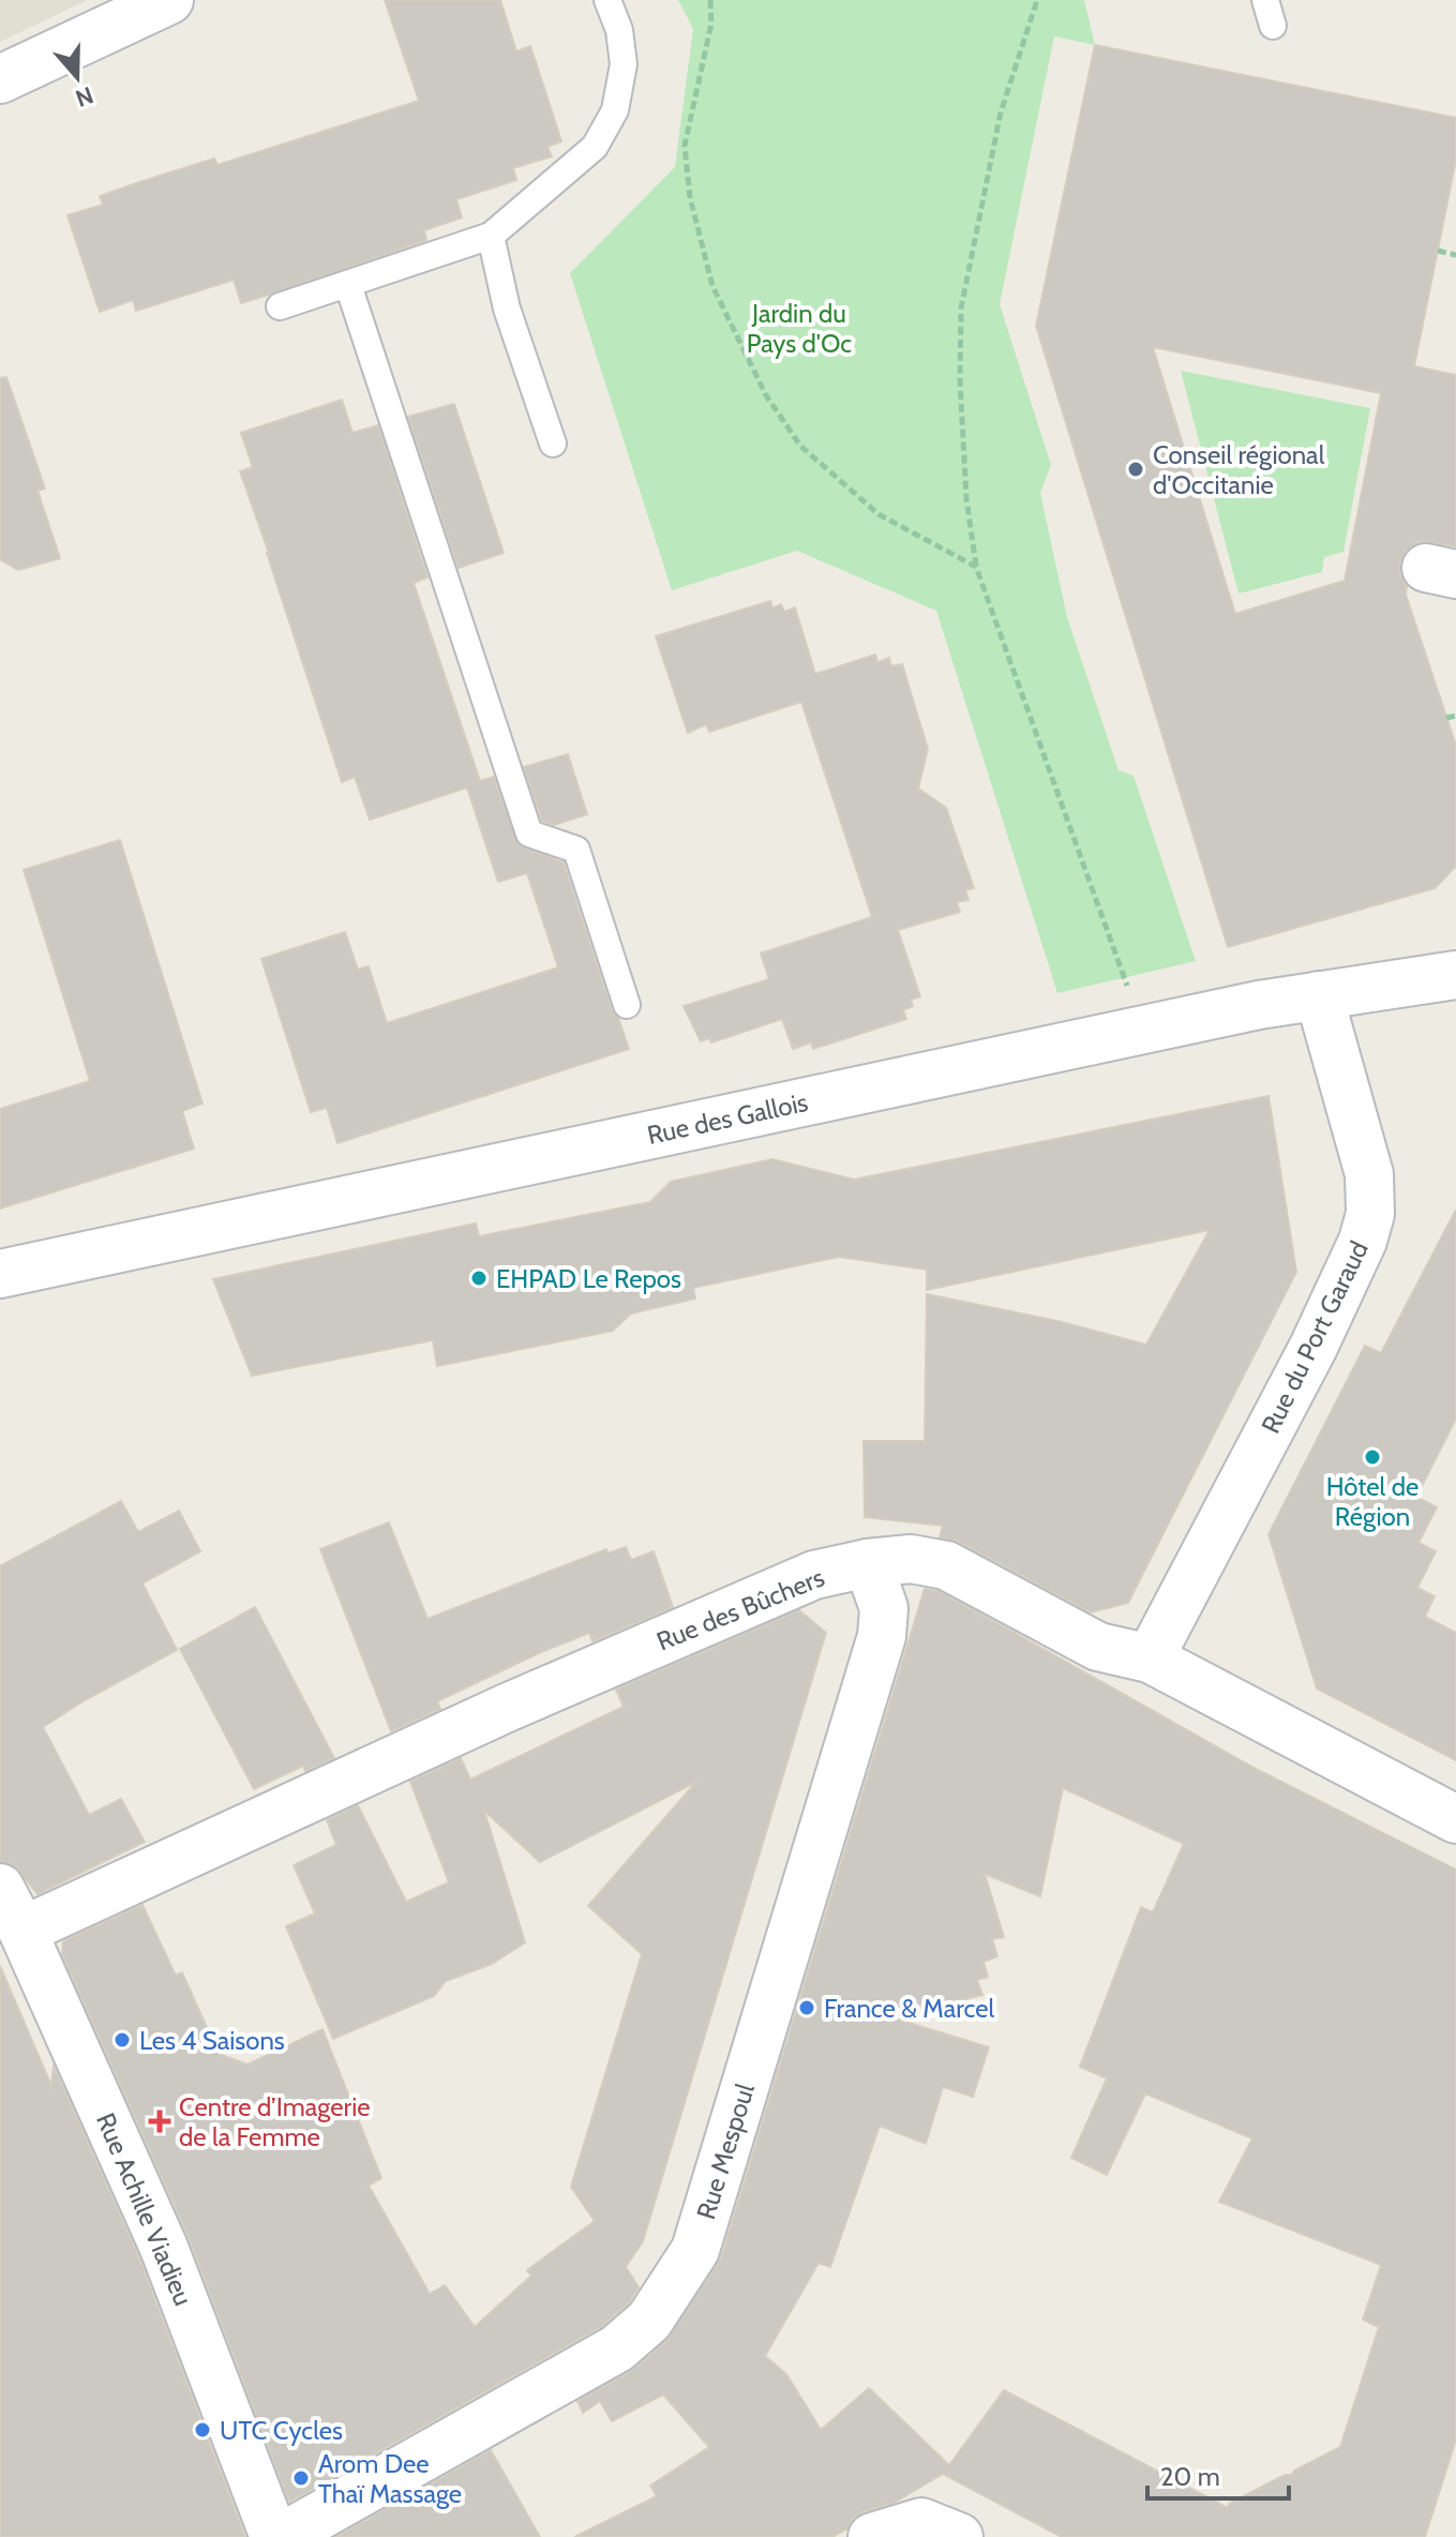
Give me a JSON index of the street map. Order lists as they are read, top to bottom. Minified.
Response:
{"streets":{"street":["Rue des Gallois","Rue du Port Garaud","Rue des Bûchers","Rue Mespoul","Rue Achille Viadieu"]},"crossings":[["Rue des Gallois","Rue du Port Garaud"],["Rue du Port Garaud","Rue des Bûchers"],["Rue des Bûchers","Rue Mespoul"],["Rue des Bûchers","Rue Achille Viadieu"]],"parks":["Jardin du Pays d'Oc"],"places":{"other":["Conseil régional d'Occitanie","EHPAD Le Repos","Hôtel de Région","France & Marcel","Les 4 Saisons","UTC Cycles","Arom Dee Thaï Massage"],"health":["Centre d’Imagerie de la Femme"]},"scale_bar":"20 m","north":"bottom"}
